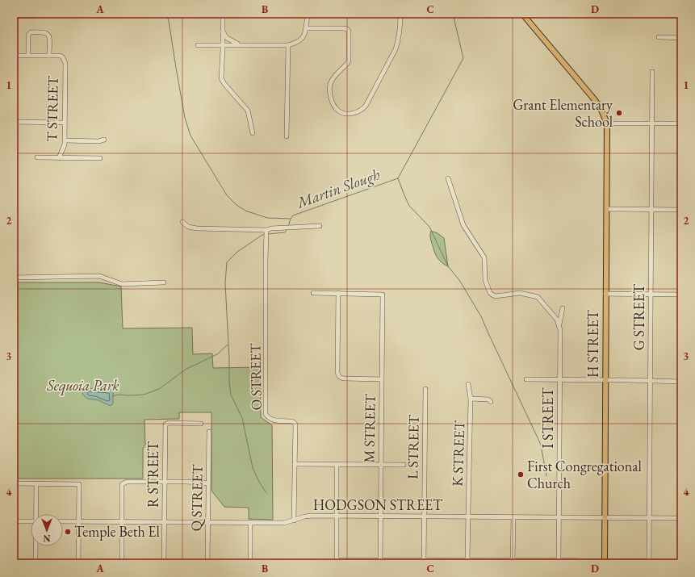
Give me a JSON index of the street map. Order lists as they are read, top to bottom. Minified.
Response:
{"streets":{"main road":["H STREET"],"street":["T STREET","G STREET","O STREET","I STREET","M STREET","L STREET","K STREET","R STREET","Q STREET","HODGSON STREET"]},"crossings":[["G STREET","HODGSON STREET"],["H STREET","HODGSON STREET"],["O STREET","HODGSON STREET"],["I STREET","HODGSON STREET"],["M STREET","HODGSON STREET"],["L STREET","HODGSON STREET"],["K STREET","HODGSON STREET"],["R STREET","HODGSON STREET"],["Q STREET","HODGSON STREET"]],"water":["Martin Slough"],"parks":["Sequoia Park"],"places":["Grant Elementary School","First Congregational Church","Temple Beth El"],"north":"bottom","grid":{"columns":["A","B","C","D"],"rows":["1","2","3","4"]}}
